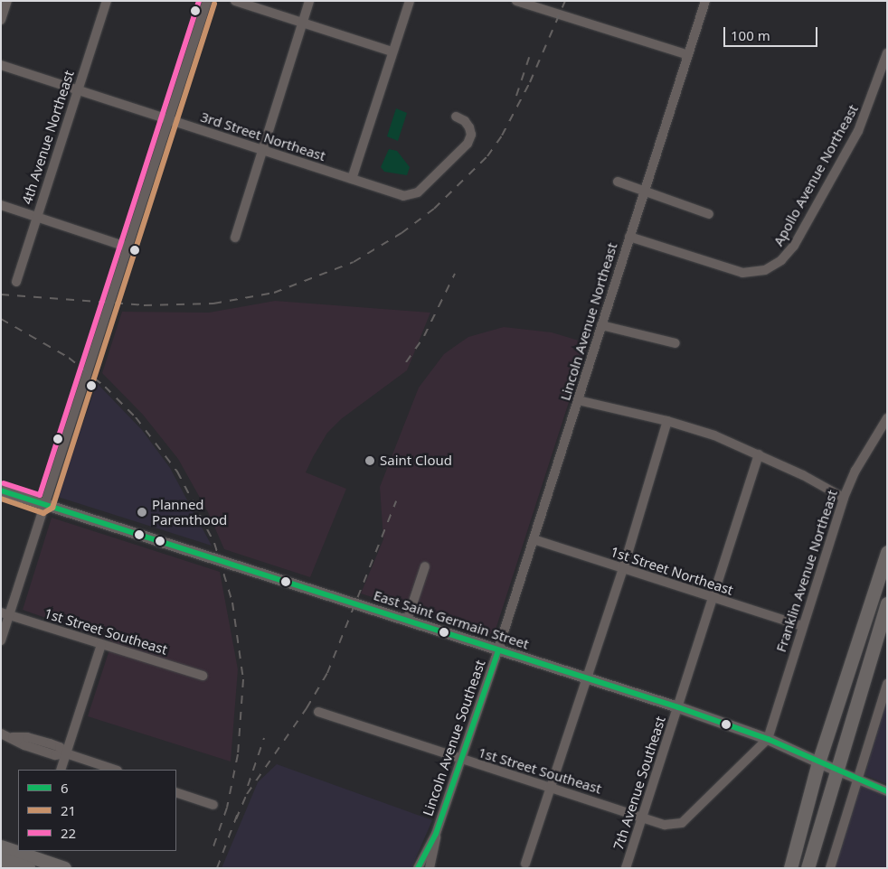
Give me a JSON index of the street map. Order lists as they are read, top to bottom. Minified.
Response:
{"streets":{"main road":["East Saint Germain Street"],"street":["3rd Street Northeast","4th Avenue Northeast","Apollo Avenue Northeast","Lincoln Avenue Northeast","1st Street Northeast","Franklin Avenue Northeast","1st Street Southeast","Lincoln Avenue Southeast","7th Avenue Southeast"]},"crossings":[["3rd Street Northeast","4th Avenue Northeast"],["Apollo Avenue Northeast","Lincoln Avenue Northeast"],["Lincoln Avenue Northeast","1st Street Northeast"],["Lincoln Avenue Northeast","East Saint Germain Street"],["Lincoln Avenue Northeast","Lincoln Avenue Southeast"],["1st Street Northeast","Franklin Avenue Northeast"],["1st Street Northeast","7th Avenue Southeast"],["Franklin Avenue Northeast","East Saint Germain Street"],["Franklin Avenue Northeast","1st Street Southeast"],["East Saint Germain Street","1st Street Southeast"],["East Saint Germain Street","Lincoln Avenue Southeast"],["East Saint Germain Street","7th Avenue Southeast"],["1st Street Southeast","Lincoln Avenue Southeast"],["1st Street Southeast","7th Avenue Southeast"]],"places":["Saint Cloud","Planned Parenthood"],"lines":["transit line 22","transit line 21","transit line 6"],"legend":["6","21","22"],"scale_bar":"100 m"}
